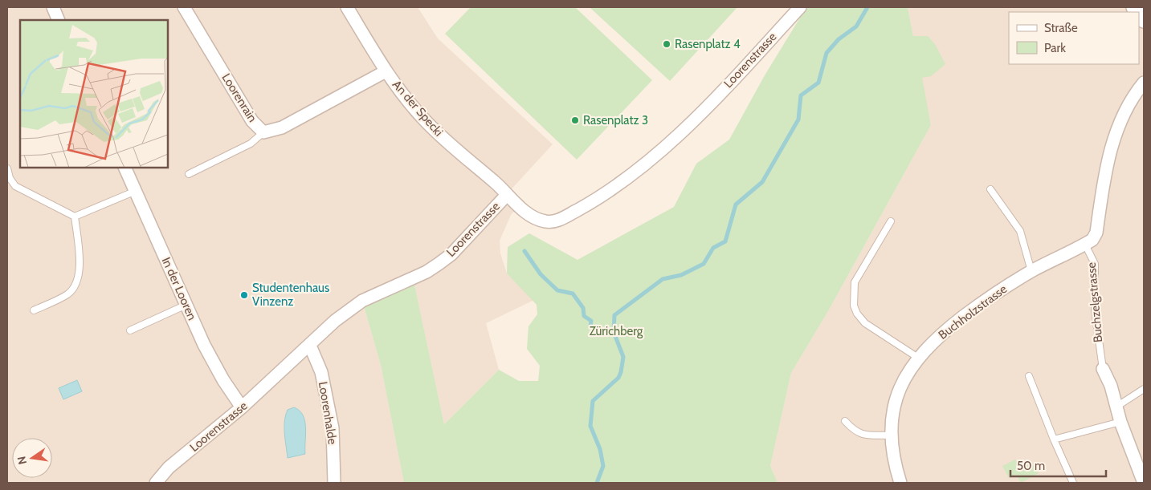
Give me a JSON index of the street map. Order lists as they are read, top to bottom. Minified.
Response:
{"streets":{"street":["Loorenstrasse","Loorenrain","An der Specki","In der Looren","Buchzelgstrasse","Buchholzstrasse","Loorenhalde"]},"crossings":[["Loorenstrasse","An der Specki"],["Loorenstrasse","In der Looren"],["Loorenstrasse","Loorenhalde"],["Loorenrain","An der Specki"],["Buchzelgstrasse","Buchholzstrasse"]],"parks":["Zürichberg"],"places":["Rasenplatz 4","Rasenplatz 3","Studentenhaus Vinzenz"],"legend":["Straße","Park"],"scale_bar":"50 m","north":"left"}
